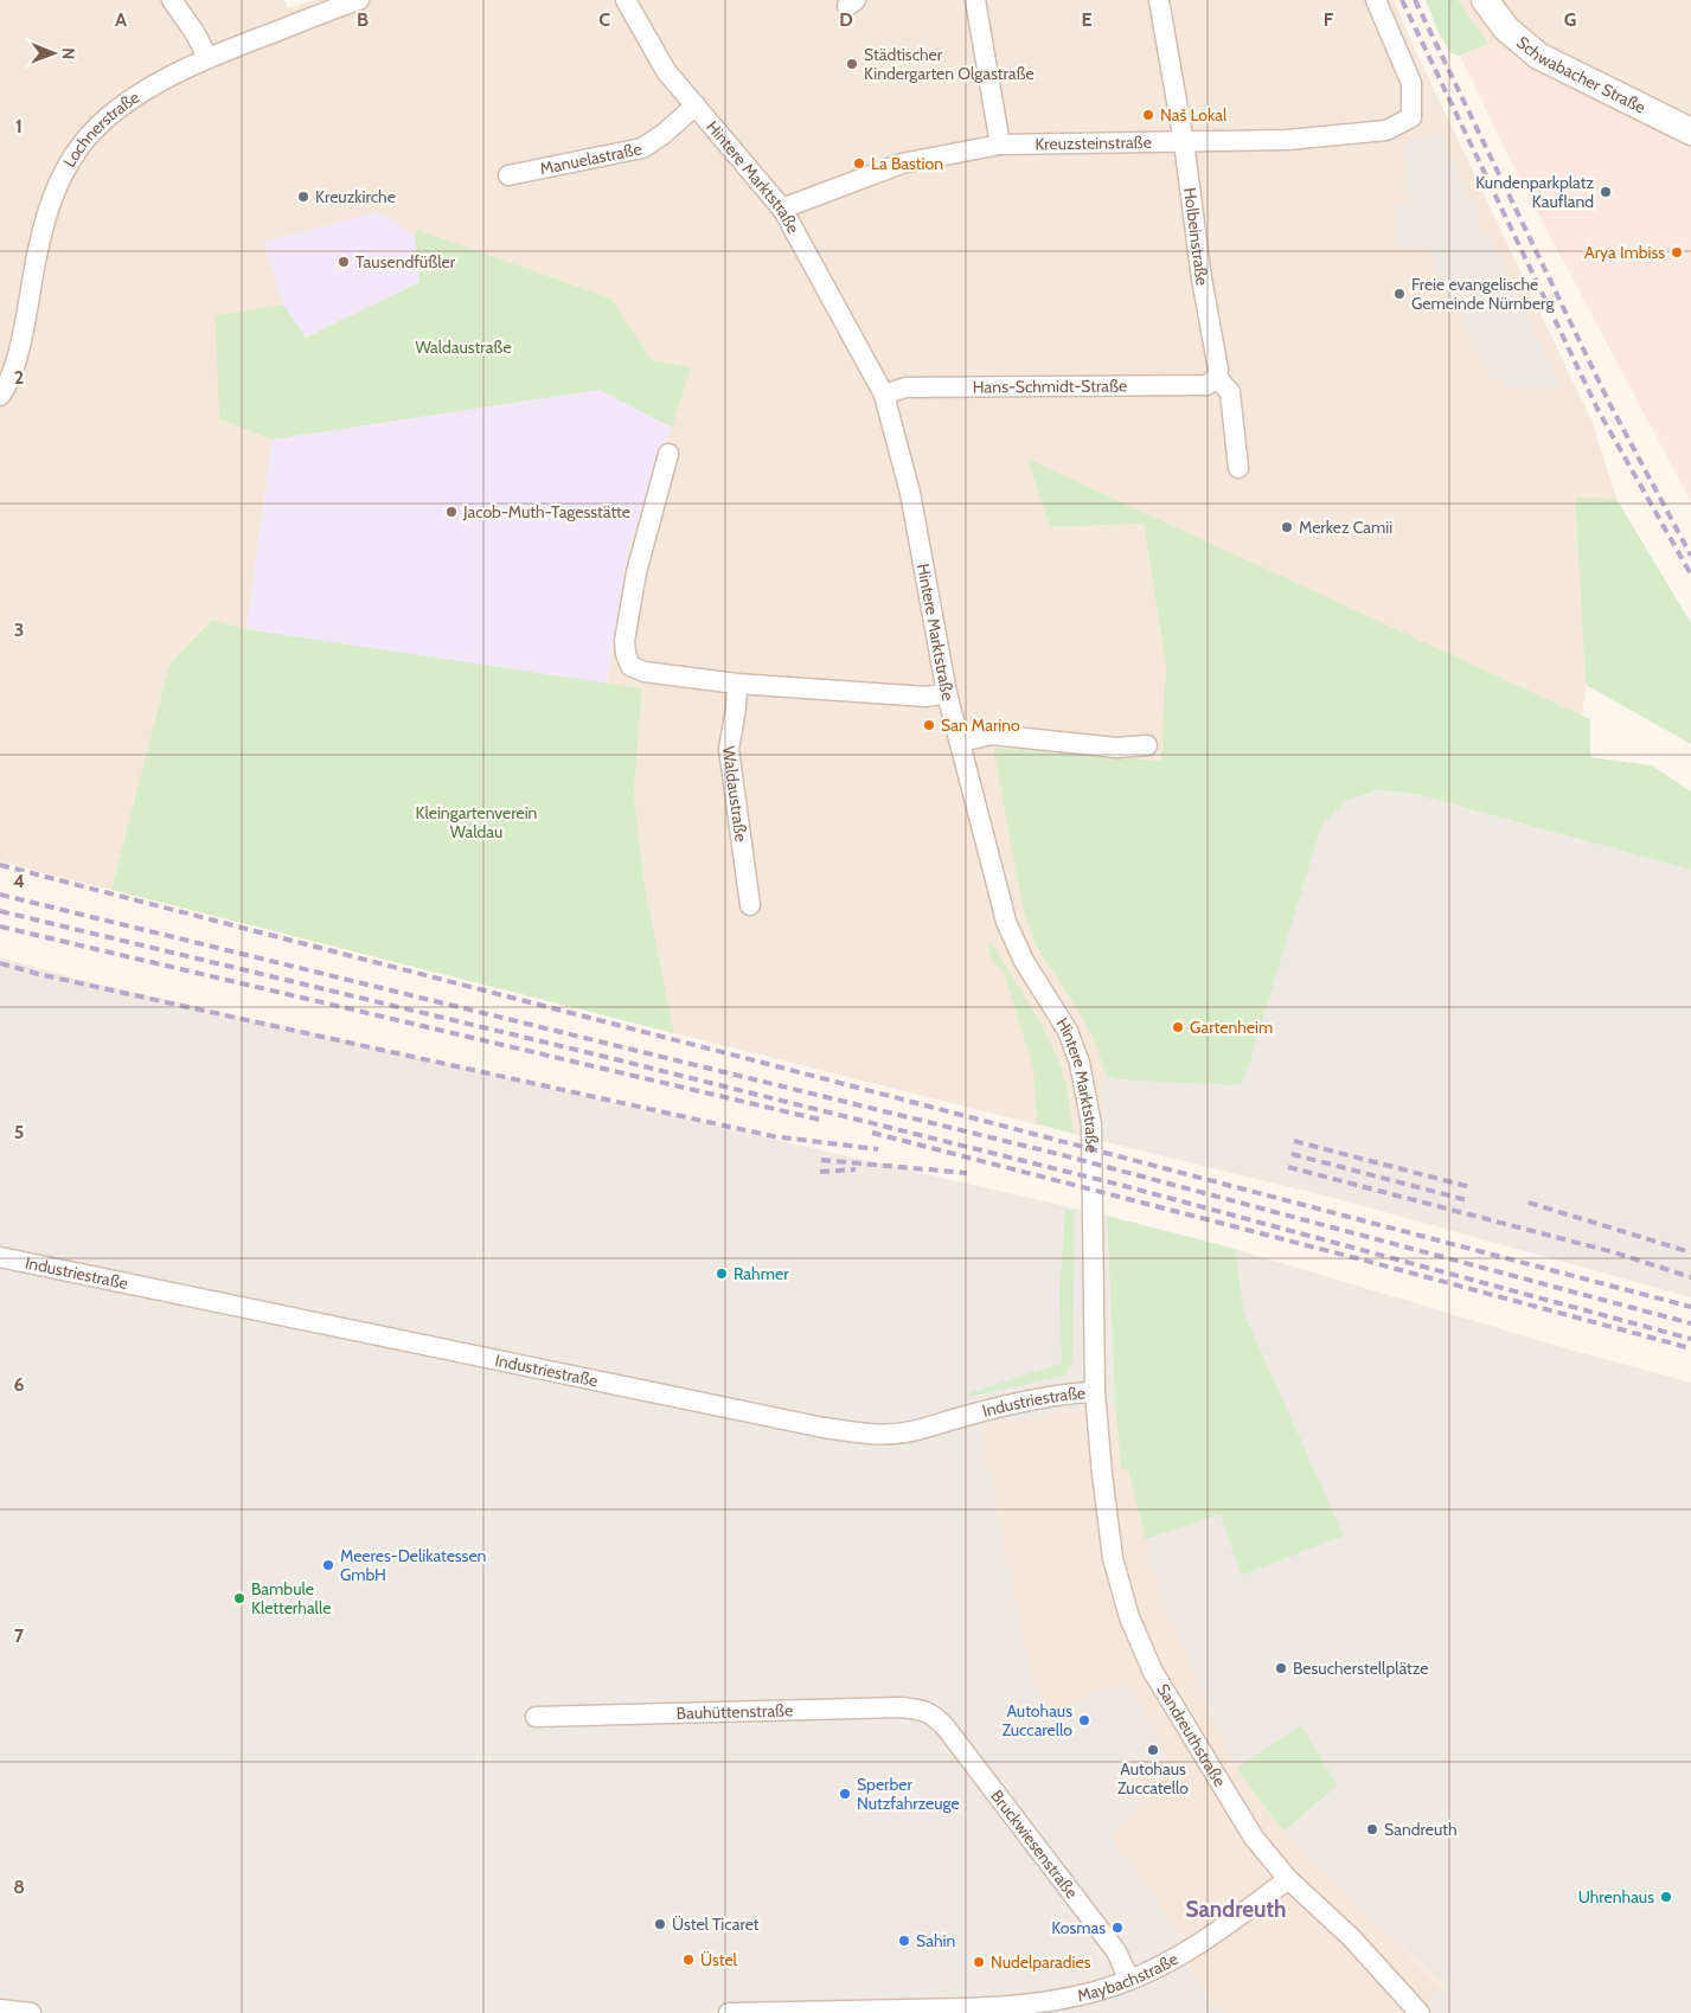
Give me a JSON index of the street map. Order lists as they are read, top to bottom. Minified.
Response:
{"streets":{"main road":["Schwabacher Straße"],"street":["Lochnerstraße","Kreuzsteinstraße","Manuelastraße","Hintere Marktstraße","Holbeinstraße","Hans-Schmidt-Straße","Waldaustraße","Industriestraße","Bauhüttenstraße","Sandreuthstraße","Bruckwiesenstraße","Maybachstraße"]},"crossings":[["Kreuzsteinstraße","Hintere Marktstraße"],["Kreuzsteinstraße","Holbeinstraße"],["Manuelastraße","Hintere Marktstraße"],["Hintere Marktstraße","Hans-Schmidt-Straße"],["Hintere Marktstraße","Industriestraße"],["Hintere Marktstraße","Sandreuthstraße"],["Holbeinstraße","Hans-Schmidt-Straße"],["Industriestraße","Sandreuthstraße"],["Bauhüttenstraße","Bruckwiesenstraße"],["Sandreuthstraße","Maybachstraße"],["Bruckwiesenstraße","Maybachstraße"]],"districts":["Sandreuth"],"parks":["Waldaustraße","Kleingartenverein Waldau"],"places":["Städtischer Kindergarten Olgastraße","Naš Lokal","La Bastion","Kundenparkplatz Kaufland","Kreuzkirche","Arya Imbiss","Tausendfüßler","Freie evangelische Gemeinde Nürnberg","Jacob-Muth-Tagesstätte","Merkez Camii","San Marino","Gartenheim","Rahmer","Meeres-Delikatessen GmbH","Bambule Kletterhalle","Besucherstellplätze","Autohaus Zuccarello","Autohaus Zuccatello","Sperber Nutzfahrzeuge","Sandreuth","Uhrenhaus","Üstel Ticaret","Kosmas","Sahin","Üstel","Nudelparadies"],"north":"right","grid":{"columns":["A","B","C","D","E","F","G"],"rows":["1","2","3","4","5","6","7","8"]}}
